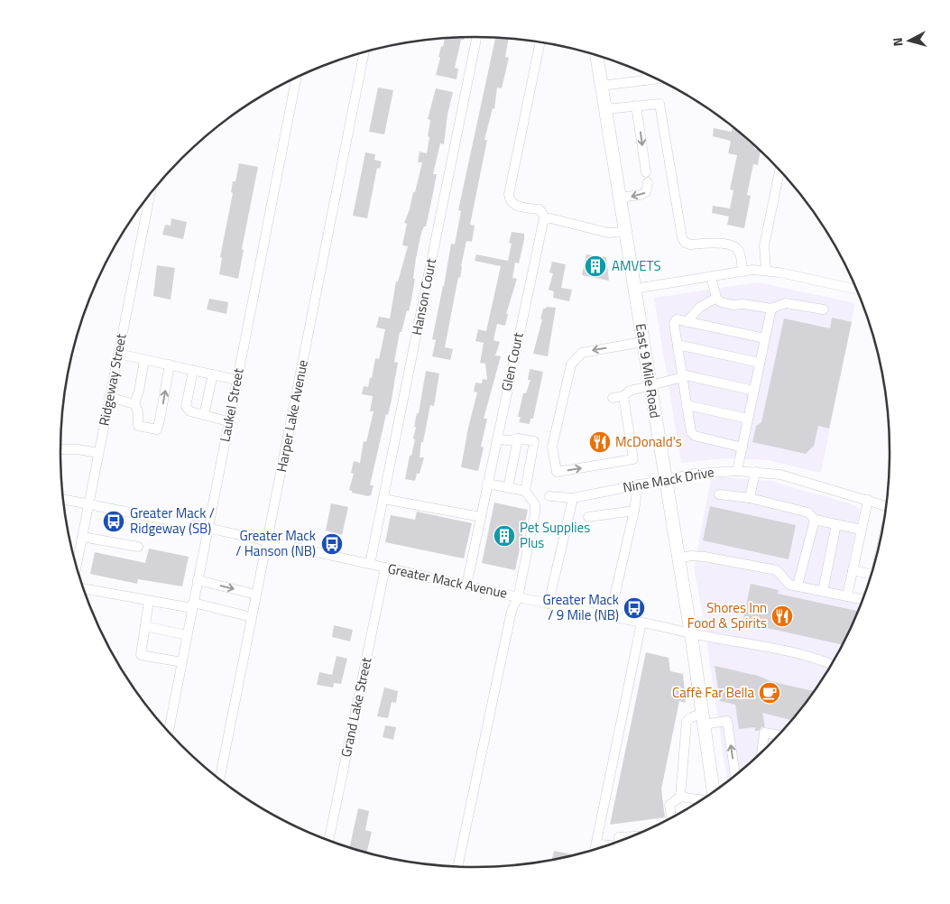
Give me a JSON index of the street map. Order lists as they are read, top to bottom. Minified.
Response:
{"streets":{"main road":["East 9 Mile Road"],"street":["Hanson Court","Glen Court","Ridgeway Street","Laukel Street","Harper Lake Avenue","Nine Mack Drive","Greater Mack Avenue","Grand Lake Street"]},"crossings":[["Hanson Court","Greater Mack Avenue"],["Glen Court","Greater Mack Avenue"],["East 9 Mile Road","Nine Mack Drive"],["East 9 Mile Road","Greater Mack Avenue"],["Ridgeway Street","Greater Mack Avenue"],["Laukel Street","Greater Mack Avenue"],["Harper Lake Avenue","Greater Mack Avenue"],["Greater Mack Avenue","Grand Lake Street"]],"places":{"building":["AMVETS","Pet Supplies Plus"],"restaurant":["McDonald's","Shores Inn Food & Spirits"],"bus stop":["Greater Mack / Ridgeway (SB)","Greater Mack / Hanson (NB)","Greater Mack / 9 Mile (NB)"],"cafe":["Caffè Far Bella"]},"north":"left"}
